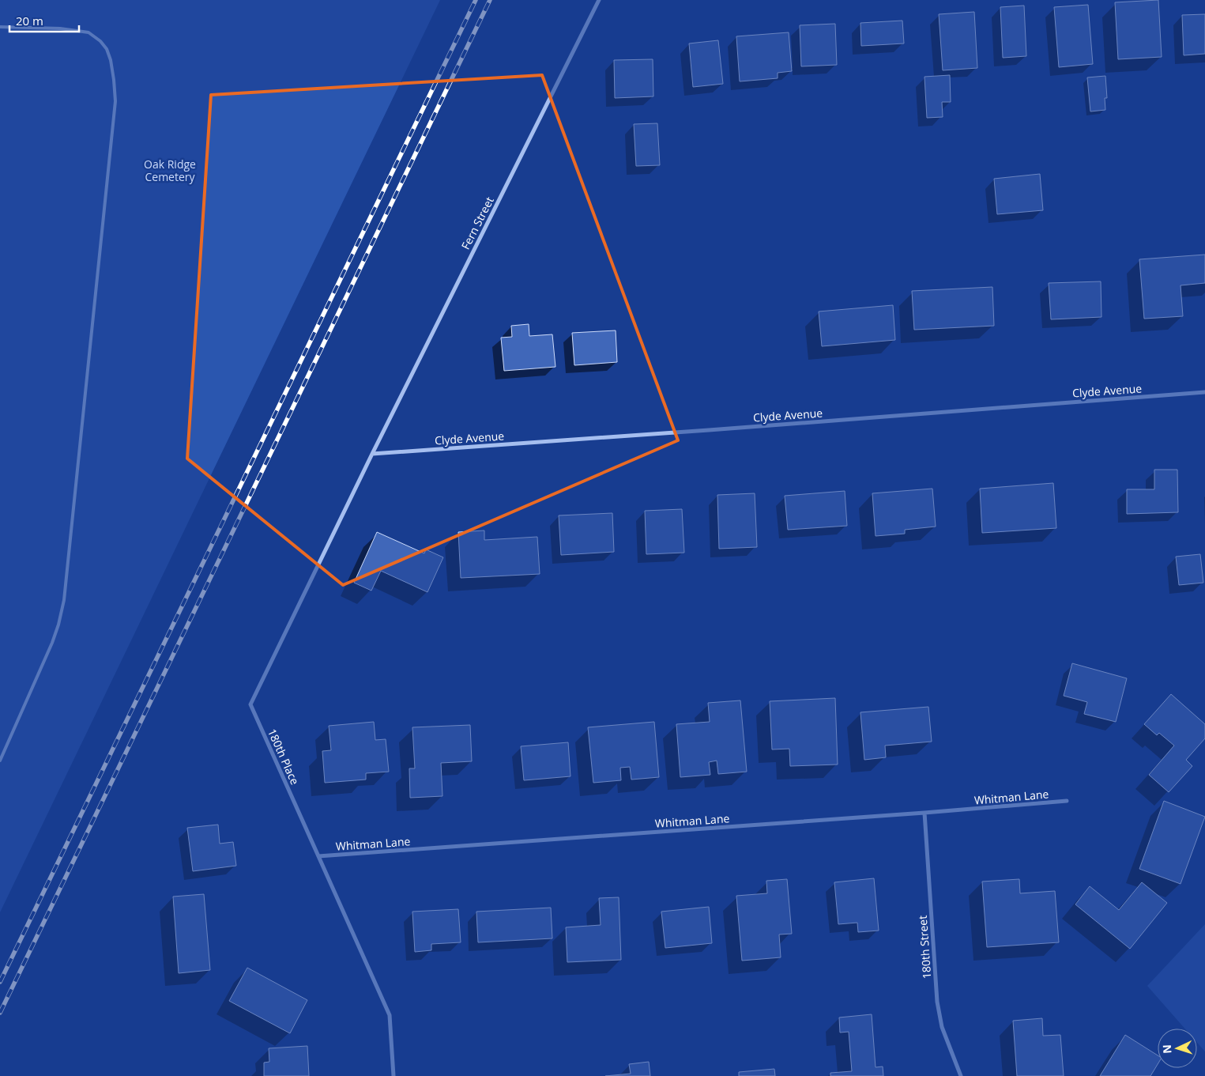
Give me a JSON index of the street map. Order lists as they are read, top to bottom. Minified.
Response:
{"streets":{"street":["Fern Street","Clyde Avenue","180th Place","Whitman Lane","180th Street"]},"crossings":[["Fern Street","Clyde Avenue"],["Fern Street","180th Place"],["Clyde Avenue","180th Place"],["180th Place","Whitman Lane"],["Whitman Lane","180th Street"]],"parks":["Oak Ridge Cemetery"],"scale_bar":"20 m","north":"left"}
